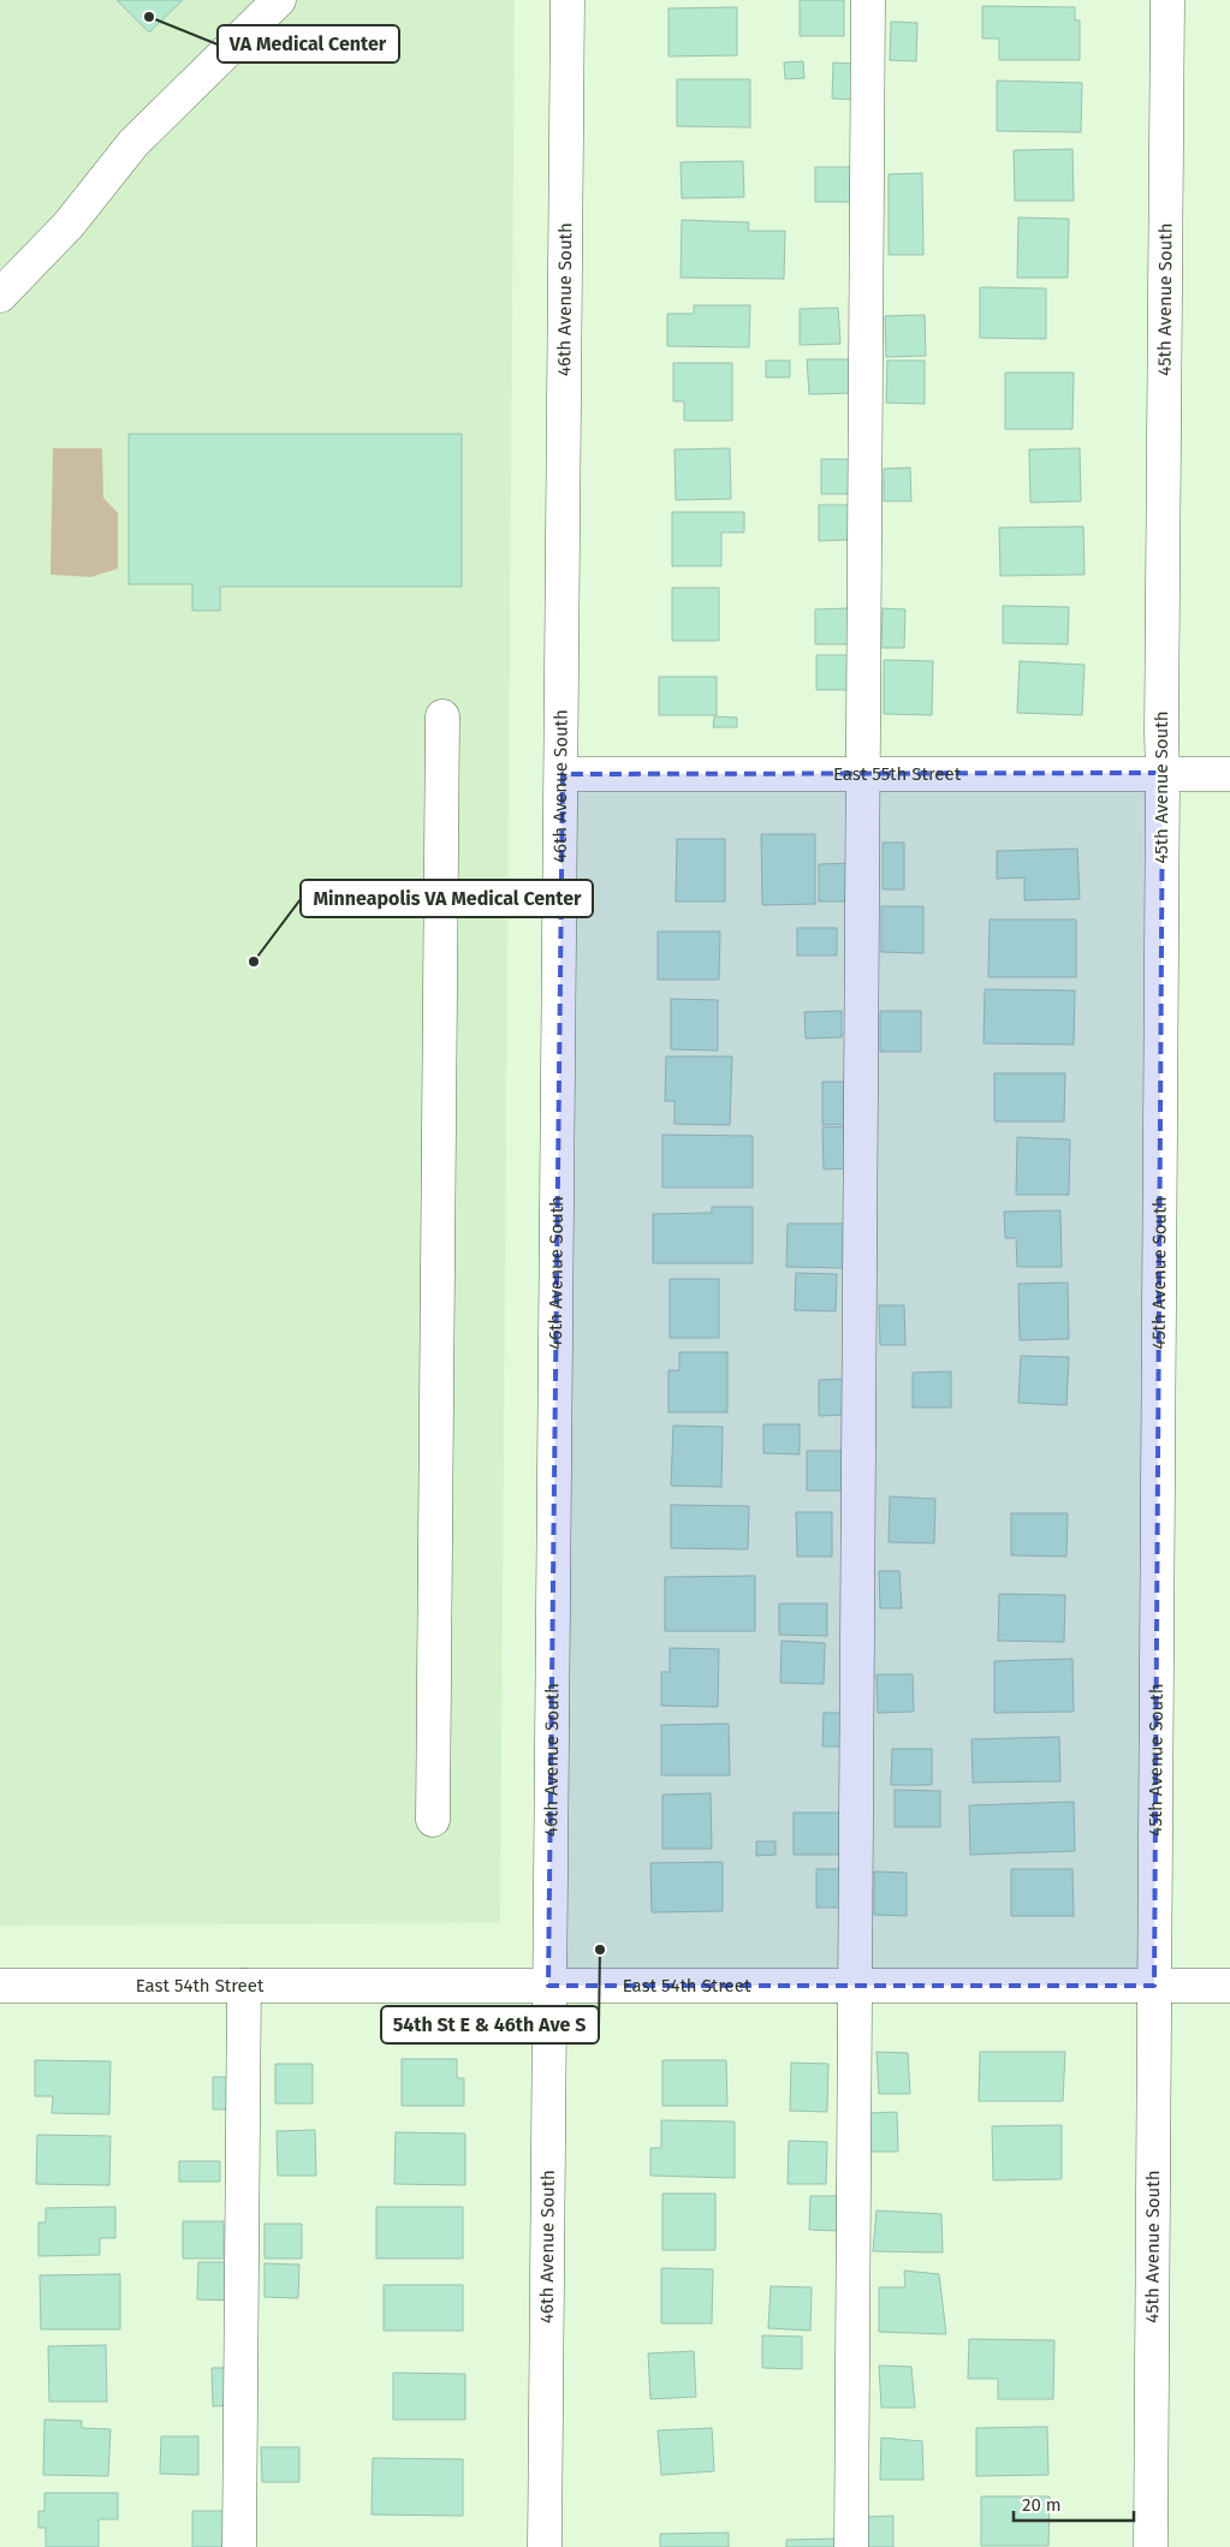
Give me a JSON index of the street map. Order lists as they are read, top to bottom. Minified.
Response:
{"streets":{"street":["46th Avenue South","45th Avenue South","East 55th Street","East 54th Street"]},"crossings":[["46th Avenue South","East 55th Street"],["46th Avenue South","East 54th Street"],["45th Avenue South","East 55th Street"],["45th Avenue South","East 54th Street"]],"places":["VA Medical Center","Minneapolis VA Medical Center","54th St E & 46th Ave S"],"scale_bar":"20 m"}
